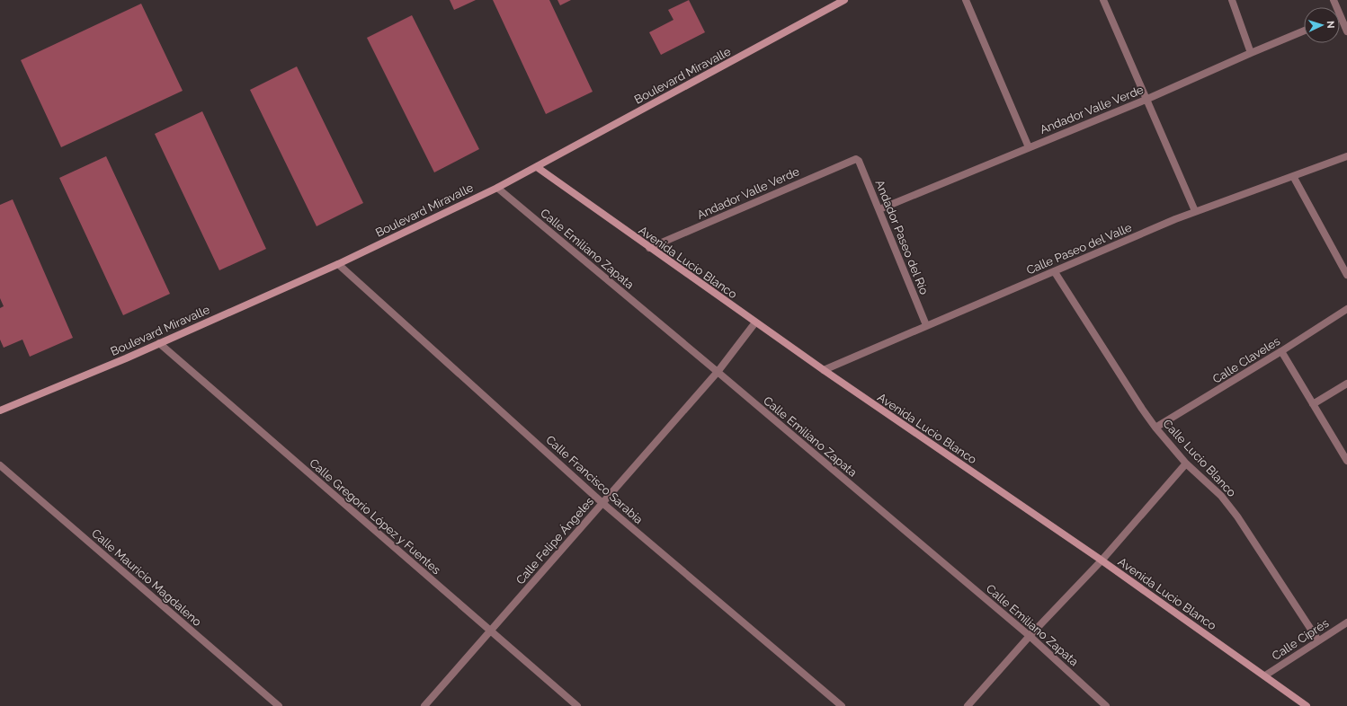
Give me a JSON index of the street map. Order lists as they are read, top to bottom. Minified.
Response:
{"streets":{"street":["Boulevard Miravalle","Andador Valle Verde","Andador Paseo del Río","Calle Emiliano Zapata","Calle Paseo del Valle","Avenida Lucio Blanco","Calle Claveles","Calle Lucio Blanco","Calle Francisco Sarabia","Calle Gregorio López y Fuentes","Calle Felipe Ángeles","Calle Mauricio Magdaleno","Calle Ciprés"]},"crossings":[["Boulevard Miravalle","Calle Emiliano Zapata"],["Boulevard Miravalle","Avenida Lucio Blanco"],["Boulevard Miravalle","Calle Francisco Sarabia"],["Boulevard Miravalle","Calle Gregorio López y Fuentes"],["Andador Valle Verde","Andador Paseo del Río"],["Andador Valle Verde","Avenida Lucio Blanco"],["Andador Paseo del Río","Calle Paseo del Valle"],["Calle Emiliano Zapata","Calle Felipe Ángeles"],["Calle Paseo del Valle","Avenida Lucio Blanco"],["Calle Paseo del Valle","Calle Lucio Blanco"],["Avenida Lucio Blanco","Calle Felipe Ángeles"],["Avenida Lucio Blanco","Calle Ciprés"],["Calle Claveles","Calle Lucio Blanco"],["Calle Lucio Blanco","Calle Ciprés"],["Calle Francisco Sarabia","Calle Felipe Ángeles"],["Calle Gregorio López y Fuentes","Calle Felipe Ángeles"]],"north":"right"}
